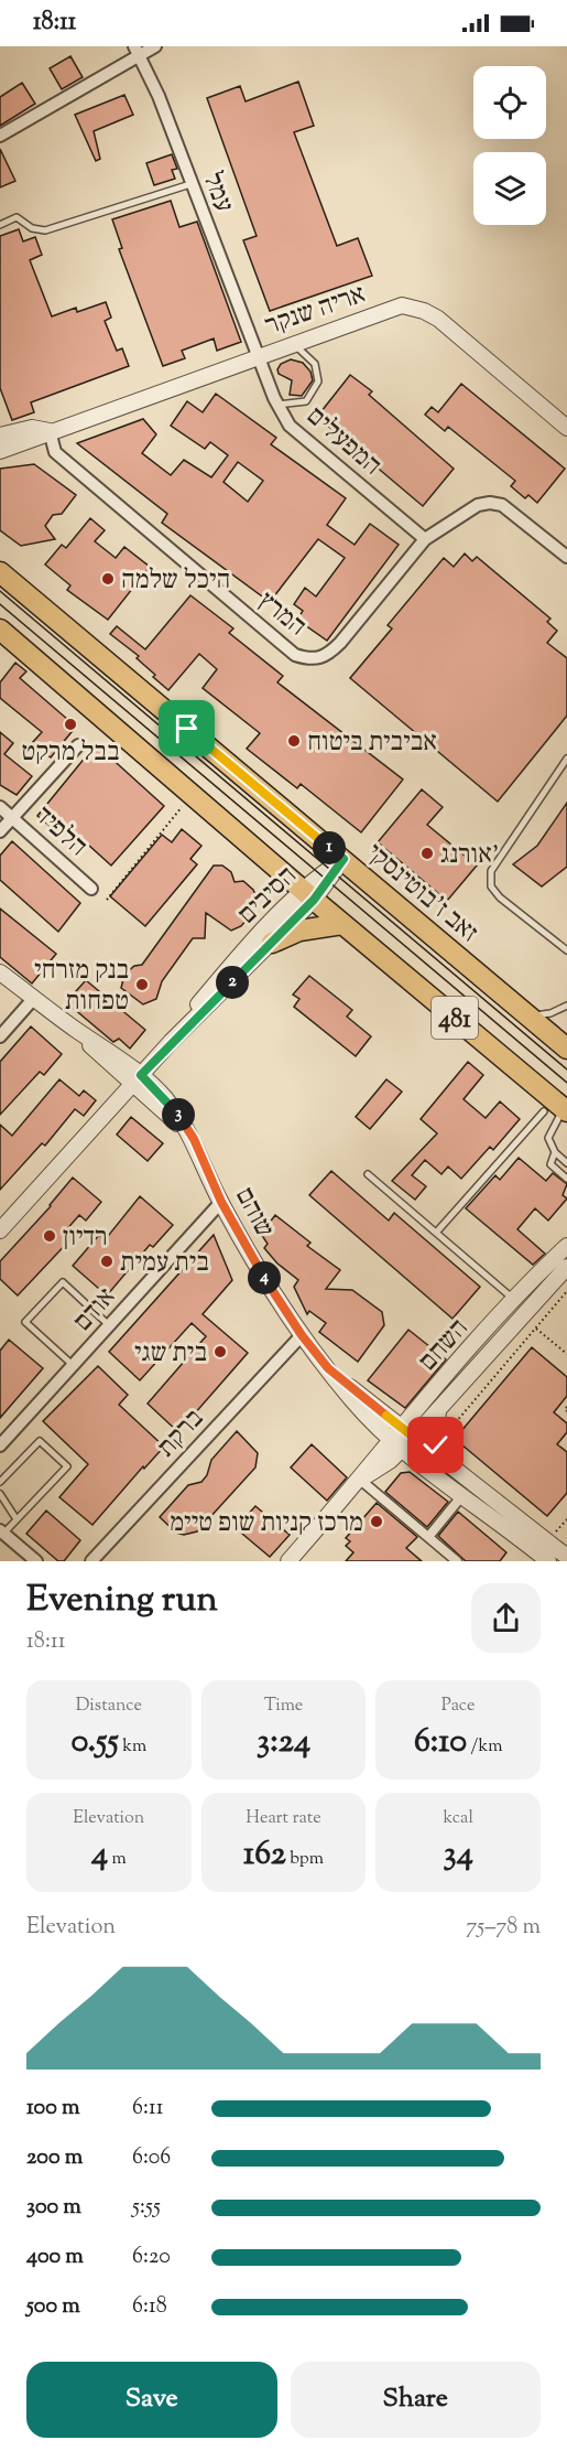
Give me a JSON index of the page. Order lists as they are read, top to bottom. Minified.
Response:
{"streets":{"main road":["זאב ז'בוטינסקי","481"],"street":["עמל","אריה שנקר","המפעלים","המרץ","הלפיד","הסיבים","שוהם","אודם","השחם","ברקת"]},"crossings":[["עמל","אריה שנקר"],["עמל","המפעלים"],["אריה שנקר","המפעלים"],["אריה שנקר","המרץ"],["המפעלים","המרץ"],["זאב ז'בוטינסקי","הסיבים"],["הסיבים","481"],["הסיבים","שוהם"],["שוהם","אודם"],["שוהם","השחם"],["שוהם","ברקת"]],"places":["היכל שלמה","בבל מרקט","אביבית ביטוח","אורנג'","בנק מזרחי טפחות","רדיון","בית עמית","בית שגי","מרכז קניות שופ טיימ"],"page":{"status":"18:11","pins":["1","2","3","4"],"heading":["Evening run","18:11"],"stats":[["Distance","0.55 km"],["Time","3:24"],["Pace","6:10 /km"],["Elevation","4 m"],["Heart rate","162 bpm"],["kcal","34"]],"chart":["Elevation","75–78 m"],"list":[{"name":"100 m","note":"6:11"},{"name":"200 m","note":"6:06"},{"name":"300 m","note":"5:55"},{"name":"400 m","note":"6:20"},{"name":"500 m","note":"6:18"}],"buttons":["Save","Share"]}}
